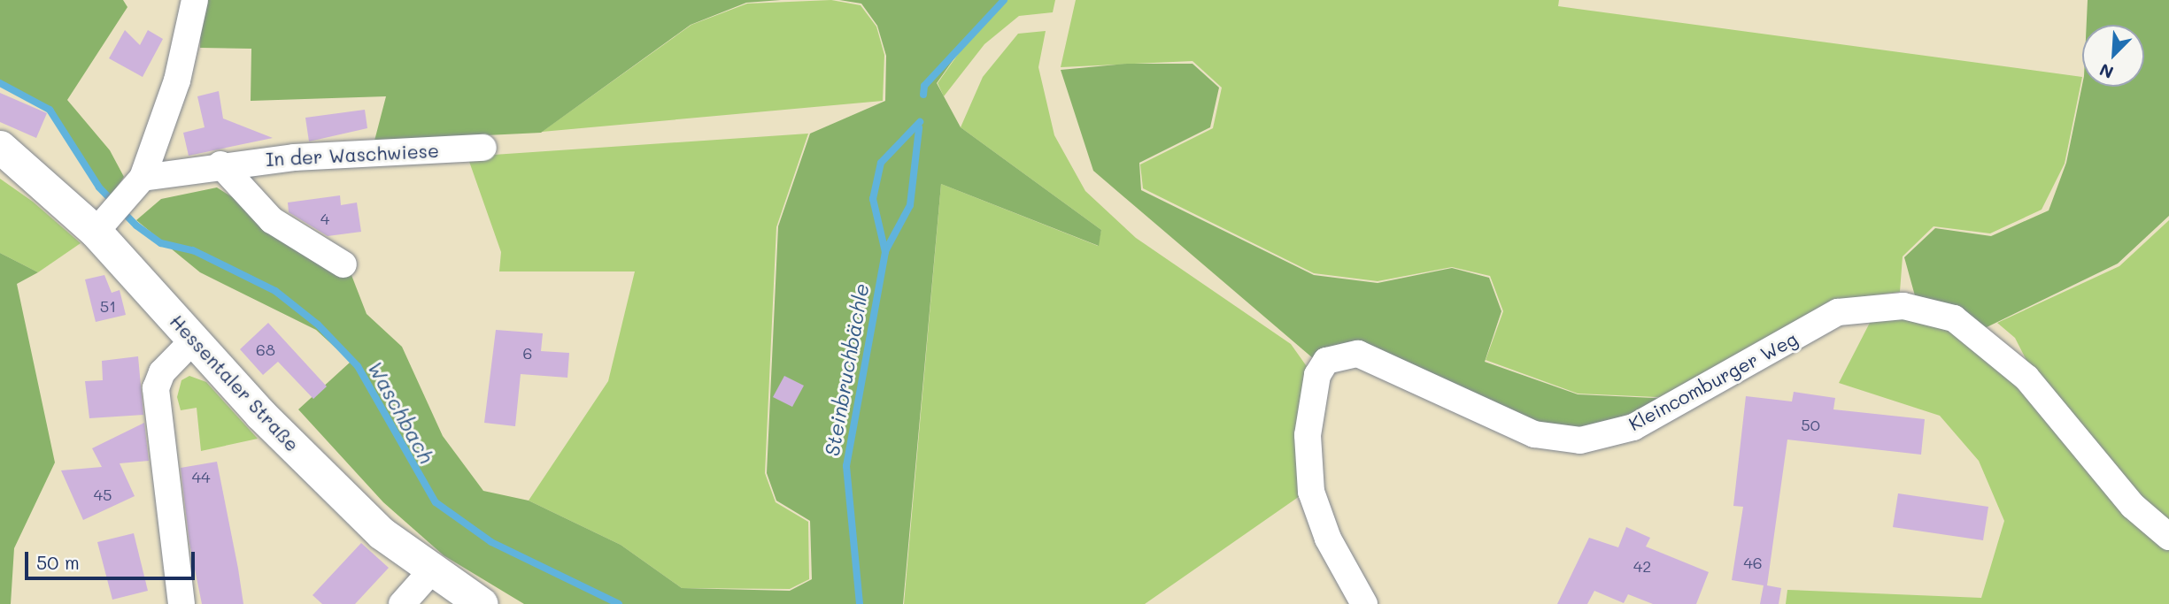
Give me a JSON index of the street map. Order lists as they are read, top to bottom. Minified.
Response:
{"streets":{"main road":["Hessentaler Straße"],"street":["In der Waschwiese","Kleincomburger Weg"]},"water":["Steinbruchbächle","Waschbach"],"house_numbers":["4","51","68","6","50","44","45","46","42"],"scale_bar":"50 m","north":"bottom left"}
